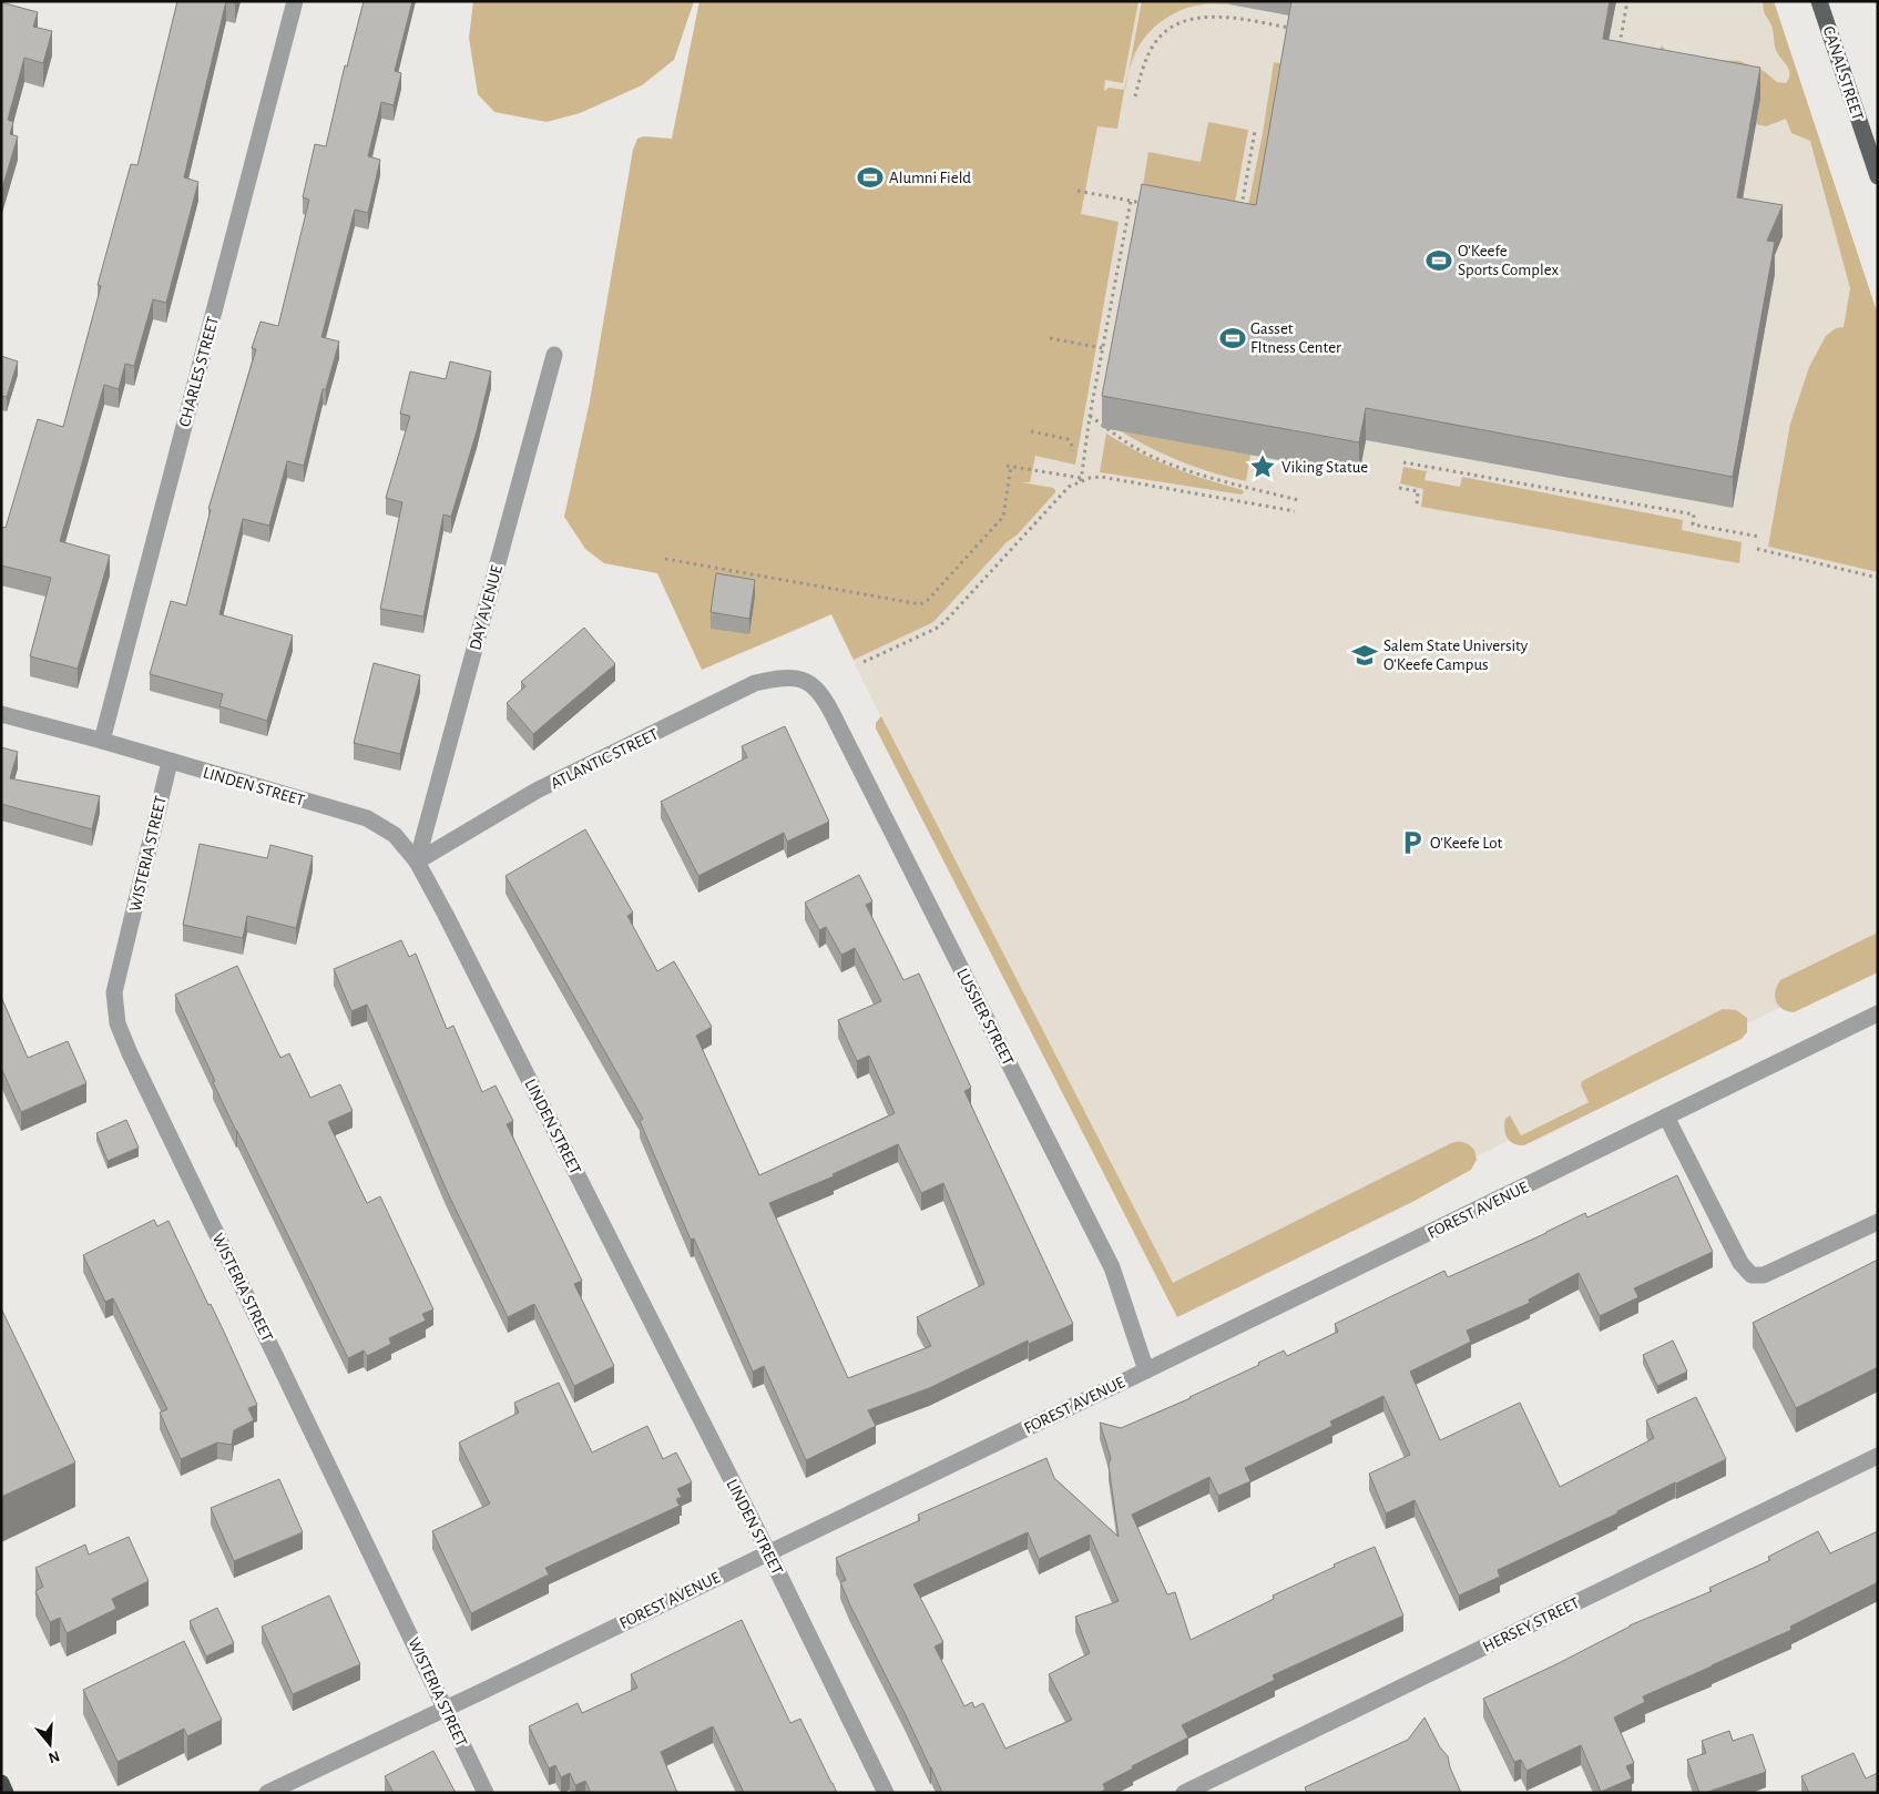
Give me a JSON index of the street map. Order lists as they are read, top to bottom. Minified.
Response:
{"streets":{"main road":["CANAL STREET"],"street":["CHARLES STREET","DAY AVENUE","ATLANTIC STREET","LINDEN STREET","WISTERIA STREET","LUSSIER STREET","FOREST AVENUE","HERSEY STREET"]},"crossings":[["CHARLES STREET","LINDEN STREET"],["DAY AVENUE","ATLANTIC STREET"],["DAY AVENUE","LINDEN STREET"],["ATLANTIC STREET","LINDEN STREET"],["ATLANTIC STREET","LUSSIER STREET"],["LINDEN STREET","WISTERIA STREET"],["LINDEN STREET","FOREST AVENUE"],["WISTERIA STREET","FOREST AVENUE"],["LUSSIER STREET","FOREST AVENUE"]],"places":{"sports":["Alumni Field","O'Keefe Sports Complex","Gasset FItness Center"],"place":["Viking Statue"],"school or university":["Salem State University O'Keefe Campus"],"parking":["O'Keefe Lot"]},"north":"bottom"}
